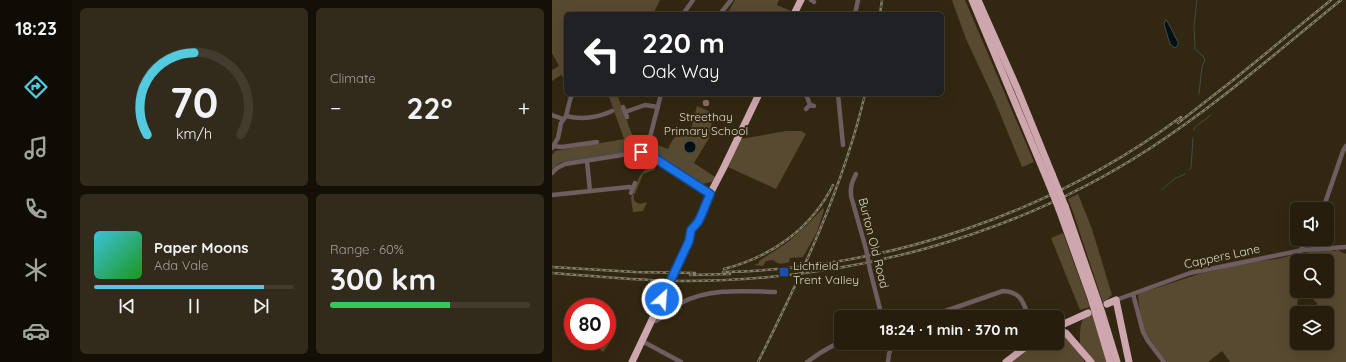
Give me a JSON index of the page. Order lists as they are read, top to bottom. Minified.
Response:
{"streets":{"highway":["Cappers Lane"],"street":["Burton Old Road"]},"places":{"other":["Streethay Primary School"],"transit":["Lichfield Trent Valley"]},"page":{"tabs":"18:23","tile":["Climate",["Range · 60%","300 km"]],"turn":["220 m","Oak Way"],"heat":["−","22°","+"],"song":["Paper Moons","Ada Vale"],"limit":"80","trip":"18:24 · 1 min · 370 m","gauge":["70","km/h"]}}
